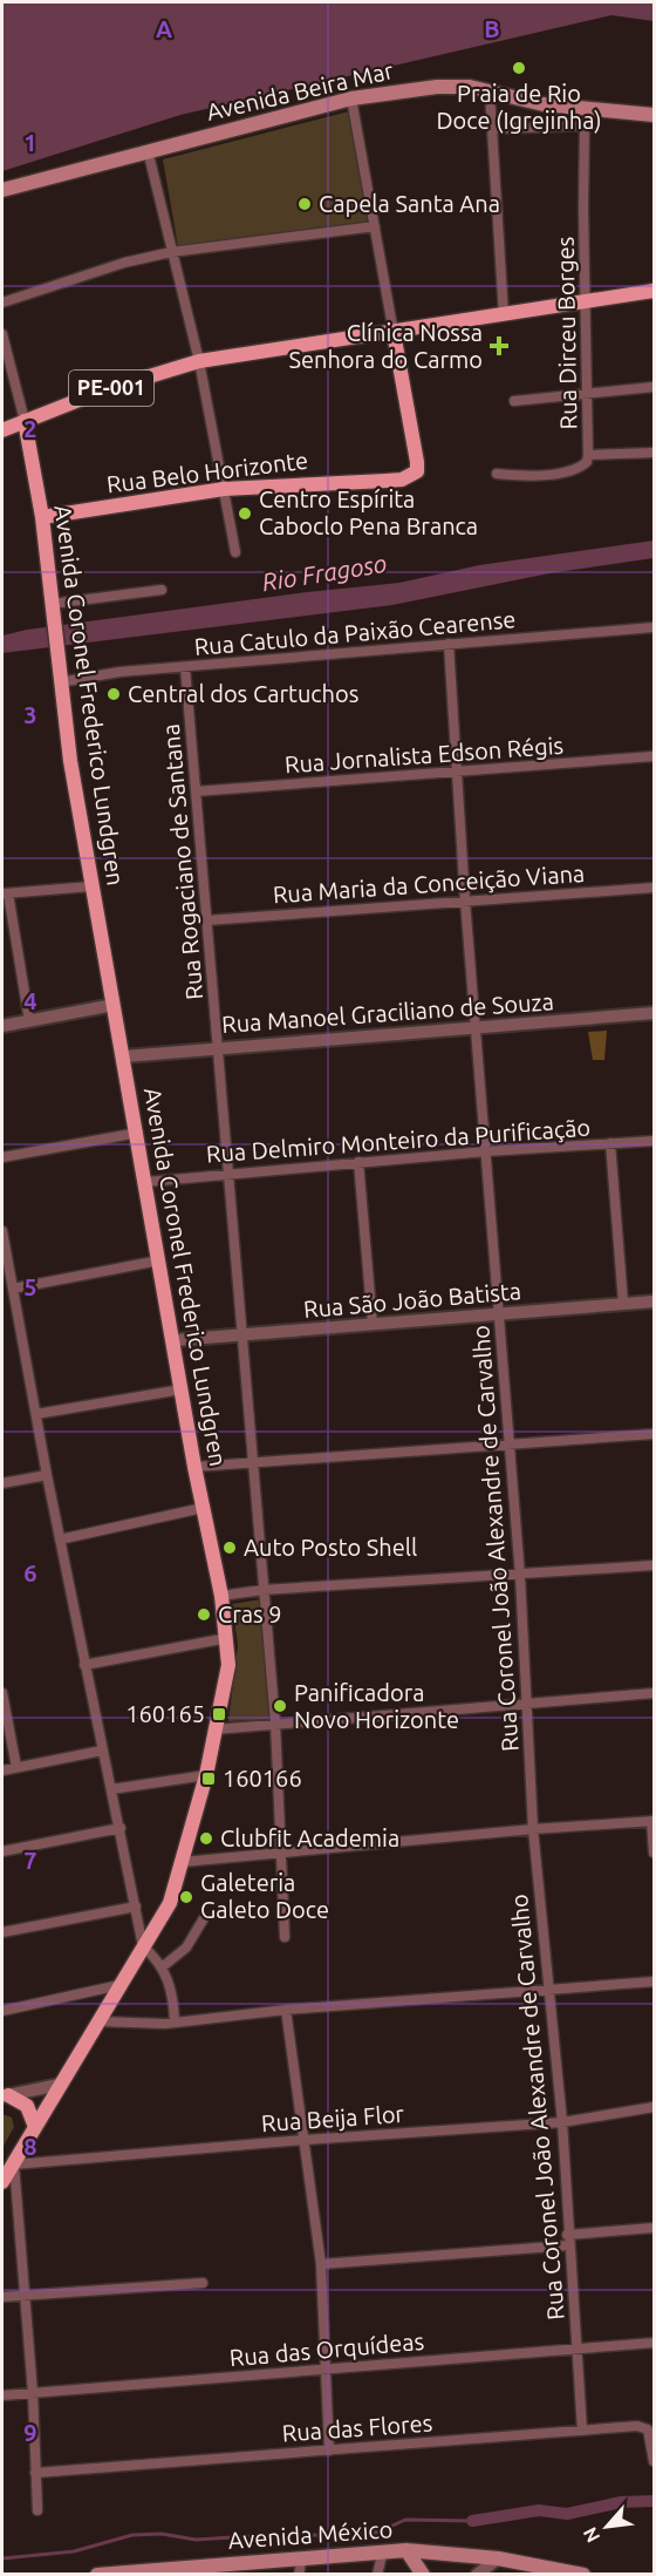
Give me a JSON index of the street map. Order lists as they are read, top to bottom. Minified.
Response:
{"streets":{"main road":["Avenida Beira Mar","PE-001","Rua Belo Horizonte","Avenida Coronel Frederico Lundgren","Avenida México"],"street":["Rua Dirceu Borges","Rua Catulo da Paixão Cearense","Rua Jornalista Edson Régis","Rua Rogaciano de Santana","Rua Maria da Conceição Viana","Rua Manoel Graciliano de Souza","Rua Delmiro Monteiro da Purificação","Rua São João Batista","Rua Coronel João Alexandre de Carvalho","Rua Beija Flor","Rua das Orquídeas","Rua das Flores"]},"crossings":[["Avenida Beira Mar","Rua Dirceu Borges"],["Rua Dirceu Borges","PE-001"],["PE-001","Rua Belo Horizonte"],["PE-001","Avenida Coronel Frederico Lundgren"],["Rua Belo Horizonte","Avenida Coronel Frederico Lundgren"],["Rua Catulo da Paixão Cearense","Avenida Coronel Frederico Lundgren"],["Rua Catulo da Paixão Cearense","Rua Rogaciano de Santana"],["Rua Catulo da Paixão Cearense","Rua Coronel João Alexandre de Carvalho"],["Avenida Coronel Frederico Lundgren","Rua Manoel Graciliano de Souza"],["Avenida Coronel Frederico Lundgren","Rua Delmiro Monteiro da Purificação"],["Avenida Coronel Frederico Lundgren","Rua São João Batista"],["Avenida Coronel Frederico Lundgren","Rua Beija Flor"],["Rua Jornalista Edson Régis","Rua Rogaciano de Santana"],["Rua Jornalista Edson Régis","Rua Coronel João Alexandre de Carvalho"],["Rua Rogaciano de Santana","Rua Maria da Conceição Viana"],["Rua Rogaciano de Santana","Rua Manoel Graciliano de Souza"],["Rua Rogaciano de Santana","Rua Delmiro Monteiro da Purificação"],["Rua Rogaciano de Santana","Rua São João Batista"],["Rua Maria da Conceição Viana","Rua Coronel João Alexandre de Carvalho"],["Rua Manoel Graciliano de Souza","Rua Coronel João Alexandre de Carvalho"],["Rua Delmiro Monteiro da Purificação","Rua Coronel João Alexandre de Carvalho"],["Rua São João Batista","Rua Coronel João Alexandre de Carvalho"],["Rua Coronel João Alexandre de Carvalho","Rua Beija Flor"],["Rua Coronel João Alexandre de Carvalho","Rua das Orquídeas"],["Rua Coronel João Alexandre de Carvalho","Rua das Flores"]],"water":["Rio Fragoso"],"places":{"other":["Praia de Rio Doce (Igrejinha)","Capela Santa Ana","Centro Espírita Caboclo Pena Branca","Central dos Cartuchos","Auto Posto Shell","Cras 9","Panificadora Novo Horizonte","Clubfit Academia","Galeteria Galeto Doce"],"health":["Clínica Nossa Senhora do Carmo"],"transit":["160165","160166"]},"north":"bottom left","grid":{"columns":["A","B"],"rows":["1","2","3","4","5","6","7","8","9"]}}
